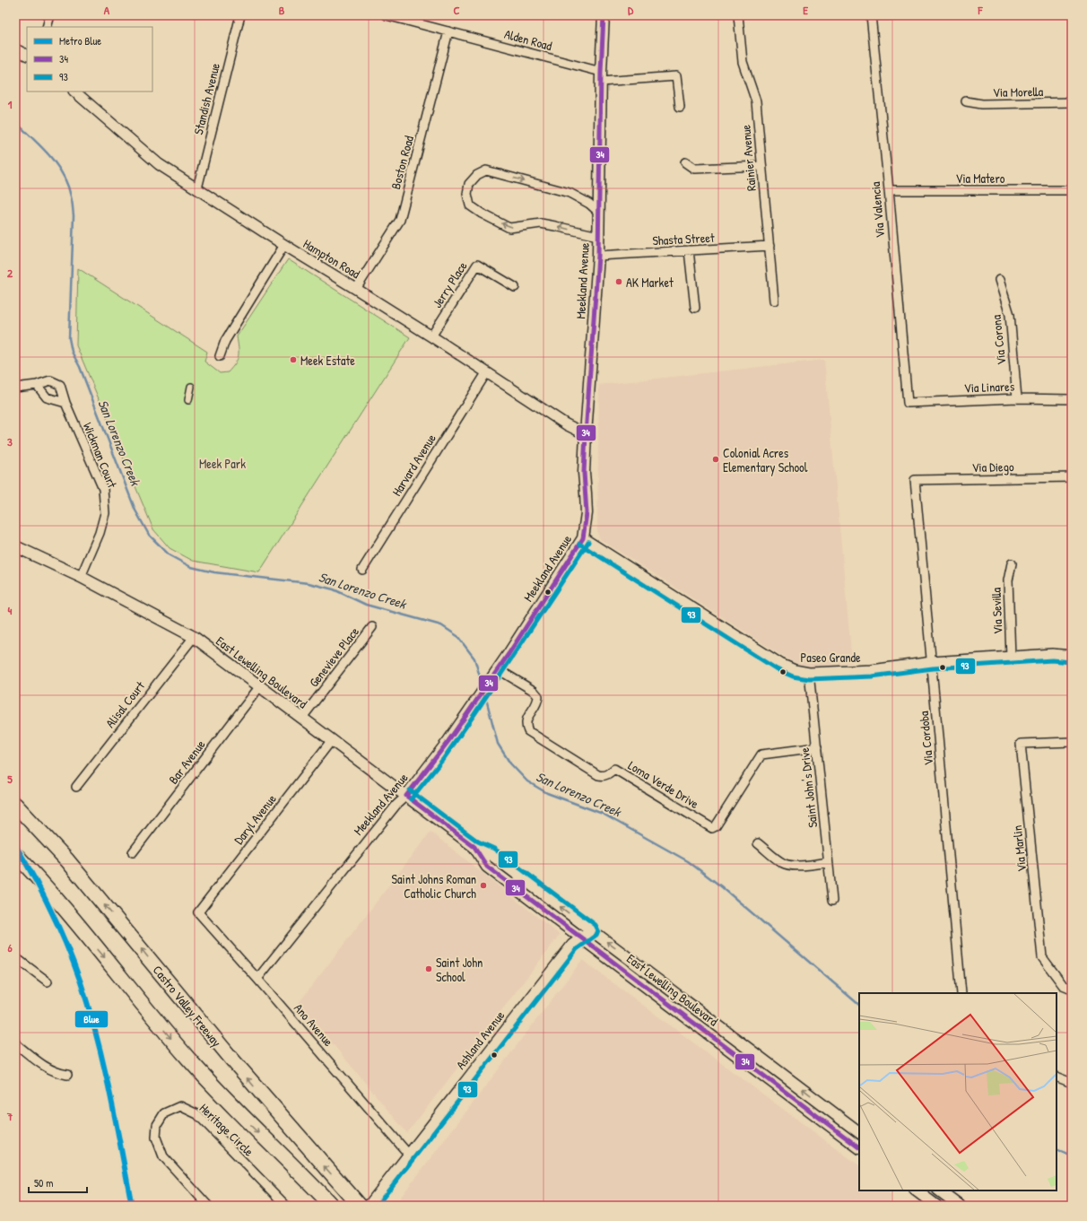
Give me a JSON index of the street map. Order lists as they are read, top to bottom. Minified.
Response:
{"streets":{"highway":["Castro Valley Freeway"],"main road":["Meekland Avenue","East Lewelling Boulevard"],"street":["Alden Road","Via Morella","Standish Avenue","Rainier Avenue","Boston Road","Via Matero","Via Valencia","Shasta Street","Hampton Road","Jerry Place","Via Corona","Via Linares","Wickman Court","Harvard Avenue","Via Diego","Via Sevilla","Genevieve Place","Paseo Grande","Alisal Court","Via Cordoba","Bar Avenue","Loma Verde Drive","Saint John's Drive","Daryl Avenue","Via Marlin","Ano Avenue","Ashland Avenue","Heritage Circle"]},"crossings":[["Alden Road","Boston Road"],["Alden Road","Meekland Avenue"],["Standish Avenue","Hampton Road"],["Rainier Avenue","Shasta Street"],["Boston Road","Hampton Road"],["Via Matero","Via Valencia"],["Via Valencia","Via Linares"],["Shasta Street","Meekland Avenue"],["Hampton Road","Meekland Avenue"],["Hampton Road","Jerry Place"],["Hampton Road","Harvard Avenue"],["Meekland Avenue","Paseo Grande"],["Meekland Avenue","East Lewelling Boulevard"],["Meekland Avenue","Loma Verde Drive"],["Meekland Avenue","Ano Avenue"],["Via Corona","Via Linares"],["Wickman Court","East Lewelling Boulevard"],["Via Diego","Via Cordoba"],["Via Sevilla","Paseo Grande"],["Genevieve Place","East Lewelling Boulevard"],["Paseo Grande","Via Cordoba"],["Paseo Grande","Saint John's Drive"],["East Lewelling Boulevard","Alisal Court"],["East Lewelling Boulevard","Bar Avenue"],["East Lewelling Boulevard","Daryl Avenue"],["East Lewelling Boulevard","Ashland Avenue"],["Loma Verde Drive","Saint John's Drive"],["Daryl Avenue","Ano Avenue"],["Ano Avenue","Ashland Avenue"]],"water":["San Lorenzo Creek"],"parks":["Meek Park"],"places":["AK Market","Meek Estate","Colonial Acres Elementary School","Saint Johns Roman Catholic Church","Saint John School"],"lines":["transit line 34","transit line 93","metro line Blue"],"legend":["Metro Blue","34","93"],"scale_bar":"50 m","grid":{"columns":["A","B","C","D","E","F"],"rows":["1","2","3","4","5","6","7"]}}
